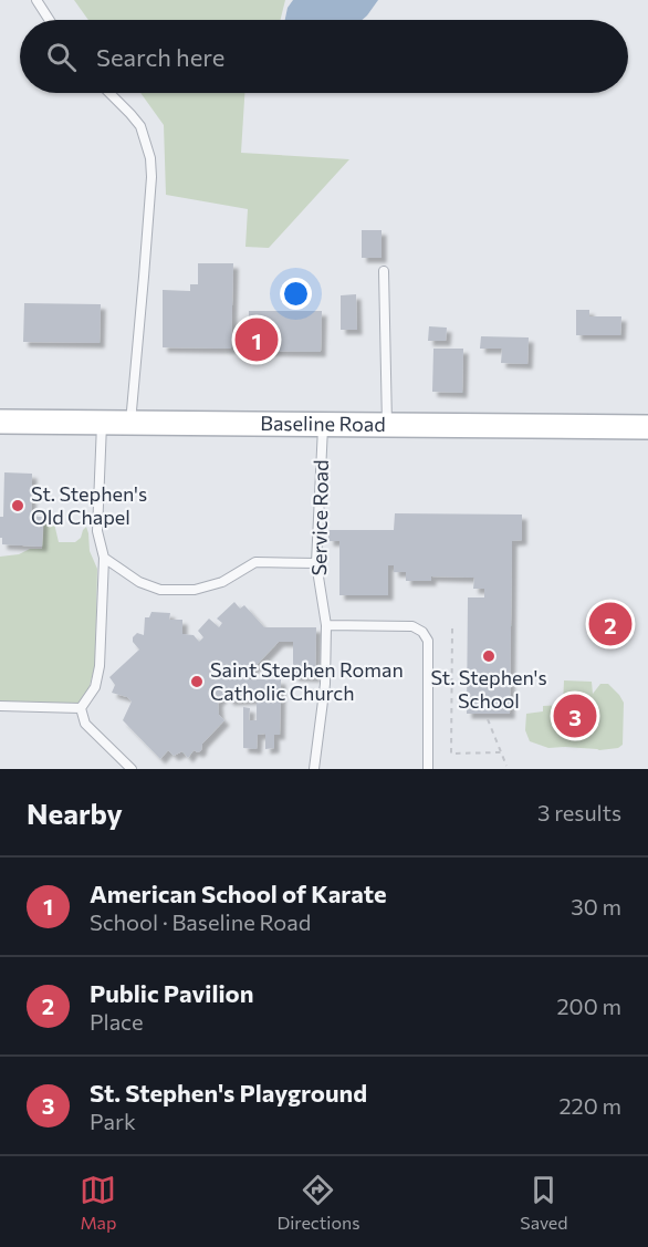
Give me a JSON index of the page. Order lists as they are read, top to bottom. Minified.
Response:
{"streets":{"street":["Baseline Road"],"lane":["Service Road"]},"crossings":[["Baseline Road","Service Road"]],"places":["St. Stephen's Old Chapel","St. Stephen's School","Saint Stephen Roman Catholic Church"],"page":{"search":"Search here","pins":["1","2","3"],"heading":["Nearby","3 results"],"list":[{"mark":"1","name":"American School of Karate","note":"School · Baseline Road","value":"30 m"},{"mark":"2","name":"Public Pavilion","note":"Place","value":"200 m"},{"mark":"3","name":"St. Stephen's Playground","note":"Park","value":"220 m"}],"nav":["Map","Directions","Saved"]}}
